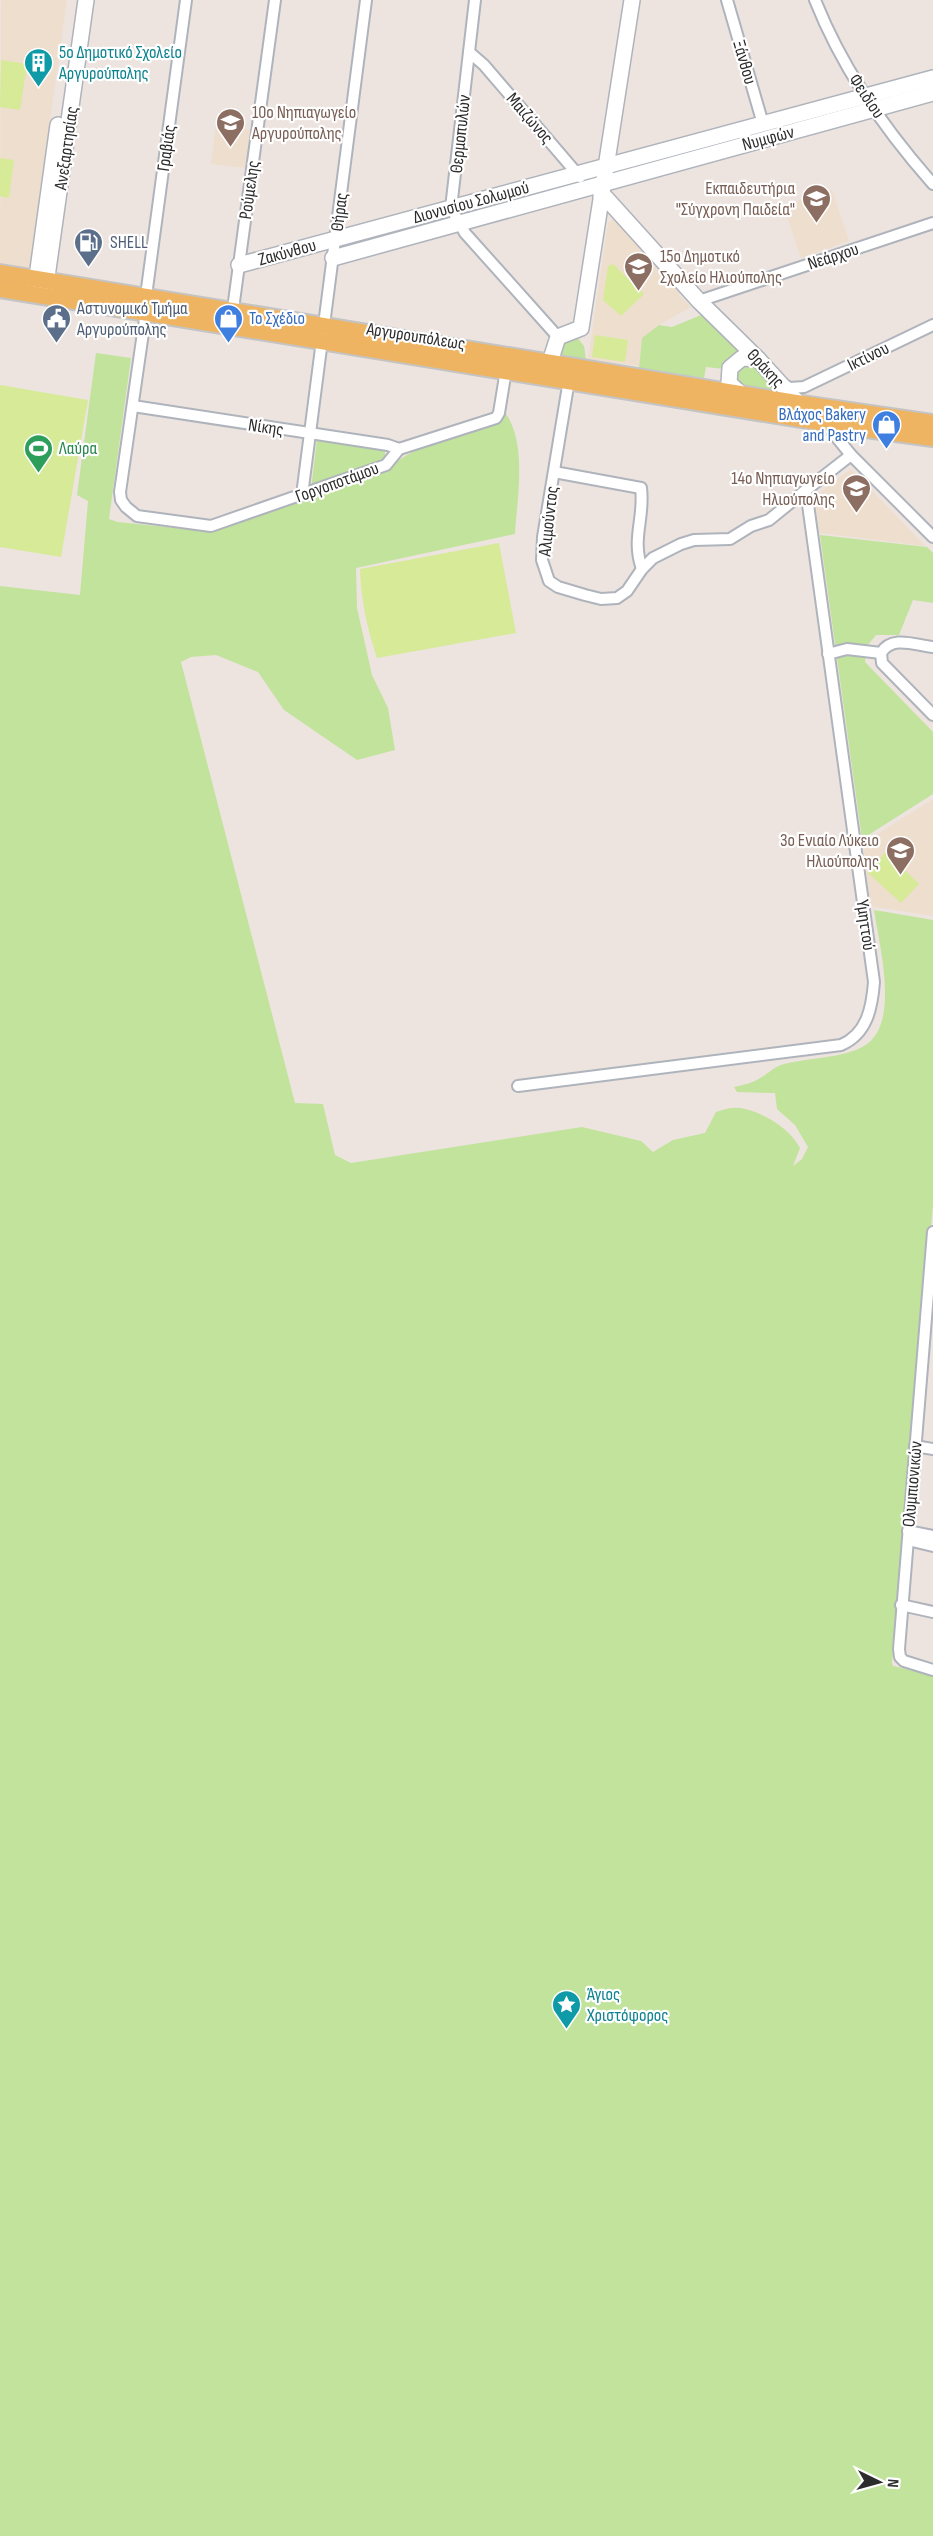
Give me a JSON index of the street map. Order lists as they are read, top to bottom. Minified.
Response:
{"streets":{"main road":["Αργυρουπόλεως"],"street":["Ξάνθου","Φειδίου","Μαιζώνος","Θερμοπυλών","Νυμφών","Ανεξαρτησίας","Γραβιάς","Ρούμελης","Διονυσίου Σολωμού","Θήρας","Ζακύνθου","Νεάρχου","Ικτίνου","Θράκης","Νίκης","Γοργοποτάμου","Αλιμούντος","Υμηττού","Ολυμπιονικών"]},"crossings":[["Ξάνθου","Νυμφών"],["Φειδίου","Νυμφών"],["Μαιζώνος","Θερμοπυλών"],["Μαιζώνος","Διονυσίου Σολωμού"],["Θερμοπυλών","Διονυσίου Σολωμού"],["Νυμφών","Διονυσίου Σολωμού"],["Νυμφών","Θράκης"],["Ανεξαρτησίας","Αργυρουπόλεως"],["Γραβιάς","Αργυρουπόλεως"],["Γραβιάς","Νίκης"],["Γραβιάς","Γοργοποτάμου"],["Ρούμελης","Ζακύνθου"],["Ρούμελης","Αργυρουπόλεως"],["Διονυσίου Σολωμού","Θήρας"],["Διονυσίου Σολωμού","Ζακύνθου"],["Διονυσίου Σολωμού","Θράκης"],["Θήρας","Ζακύνθου"],["Θήρας","Αργυρουπόλεως"],["Θήρας","Νίκης"],["Θήρας","Γοργοποτάμου"],["Νεάρχου","Θράκης"],["Αργυρουπόλεως","Θράκης"],["Αργυρουπόλεως","Γοργοποτάμου"],["Αργυρουπόλεως","Αλιμούντος"],["Νίκης","Γοργοποτάμου"],["Αλιμούντος","Υμηττού"]],"places":{"building":["5ο Δημοτικό Σχολείο Αργυρούπολης"],"school or university":["10ο Νηπιαγωγείο Αργυρούπολης","Εκπαιδευτήρια \"Σύγχρονη Παιδεία\"","15ο Δημοτικό Σχολείο Ηλιούπολης","14ο Νηπιαγωγείο Ηλιούπολης","3ο Ενιαίο Λύκειο Ηλιούπολης"],"fuel station":["SHELL"],"public building":["Αστυνομικό Τμήμα Αργυρούπολης"],"shop":["Το Σχέδιο","Βλάχος Bakery and Pastry"],"sports":["Λαύρα"],"place":["Άγιος Χριστόφορος"]},"north":"right"}
